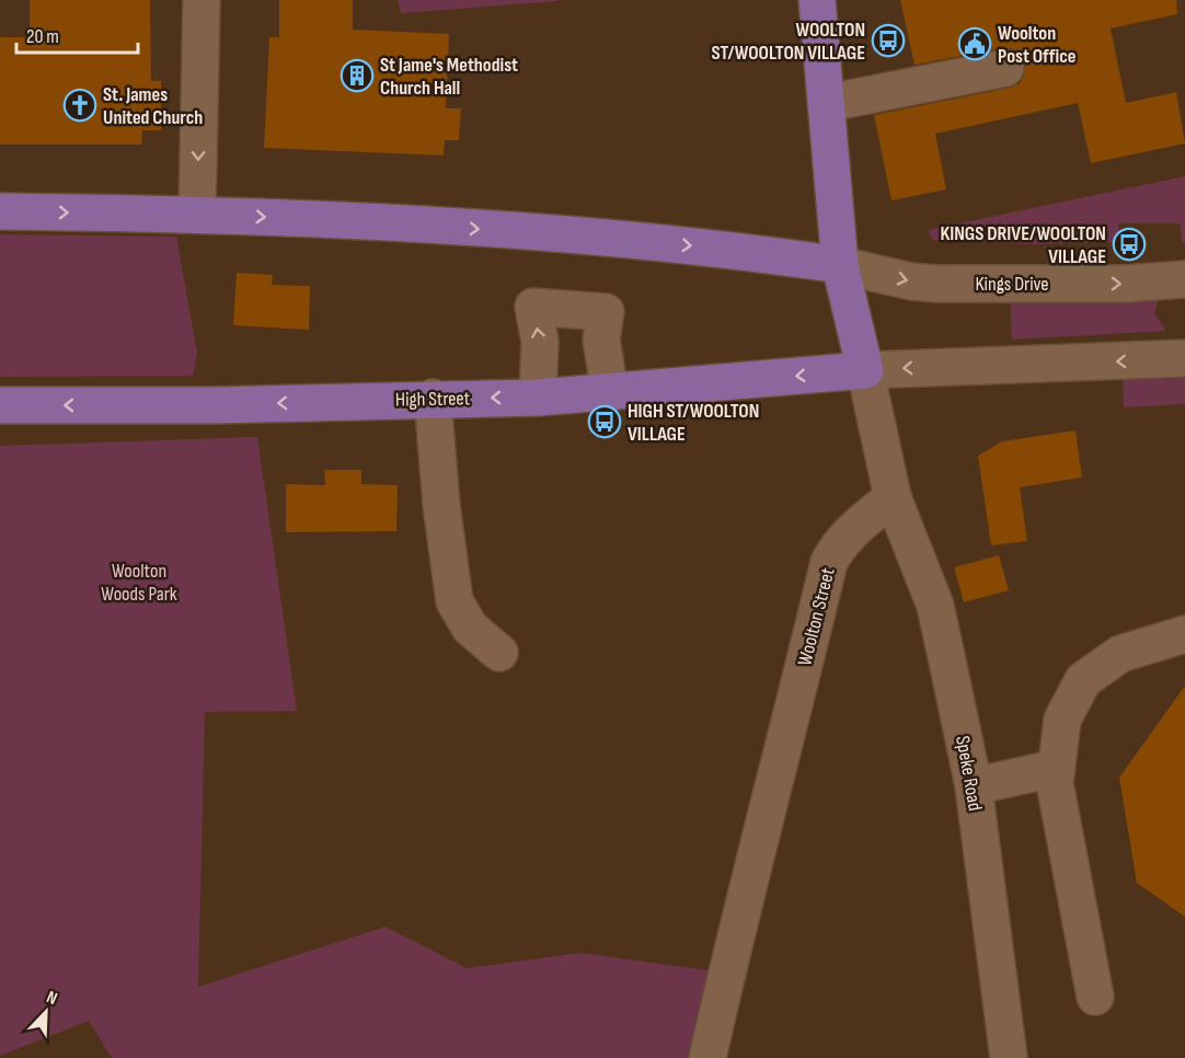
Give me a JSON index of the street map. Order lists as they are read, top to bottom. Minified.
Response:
{"streets":{"main road":["High Street"],"street":["Kings Drive","Woolton Street","Speke Road"]},"crossings":[["Woolton Street","Speke Road"]],"parks":["Woolton Woods Park"],"places":{"bus stop":["WOOLTON ST/WOOLTON VILLAGE","KINGS DRIVE/WOOLTON VILLAGE","HIGH ST/WOOLTON VILLAGE"],"public building":["Woolton Post Office"],"building":["St Jame's Methodist Church Hall"],"church":["St. James United Church"]},"scale_bar":"20 m","north":"top right"}
